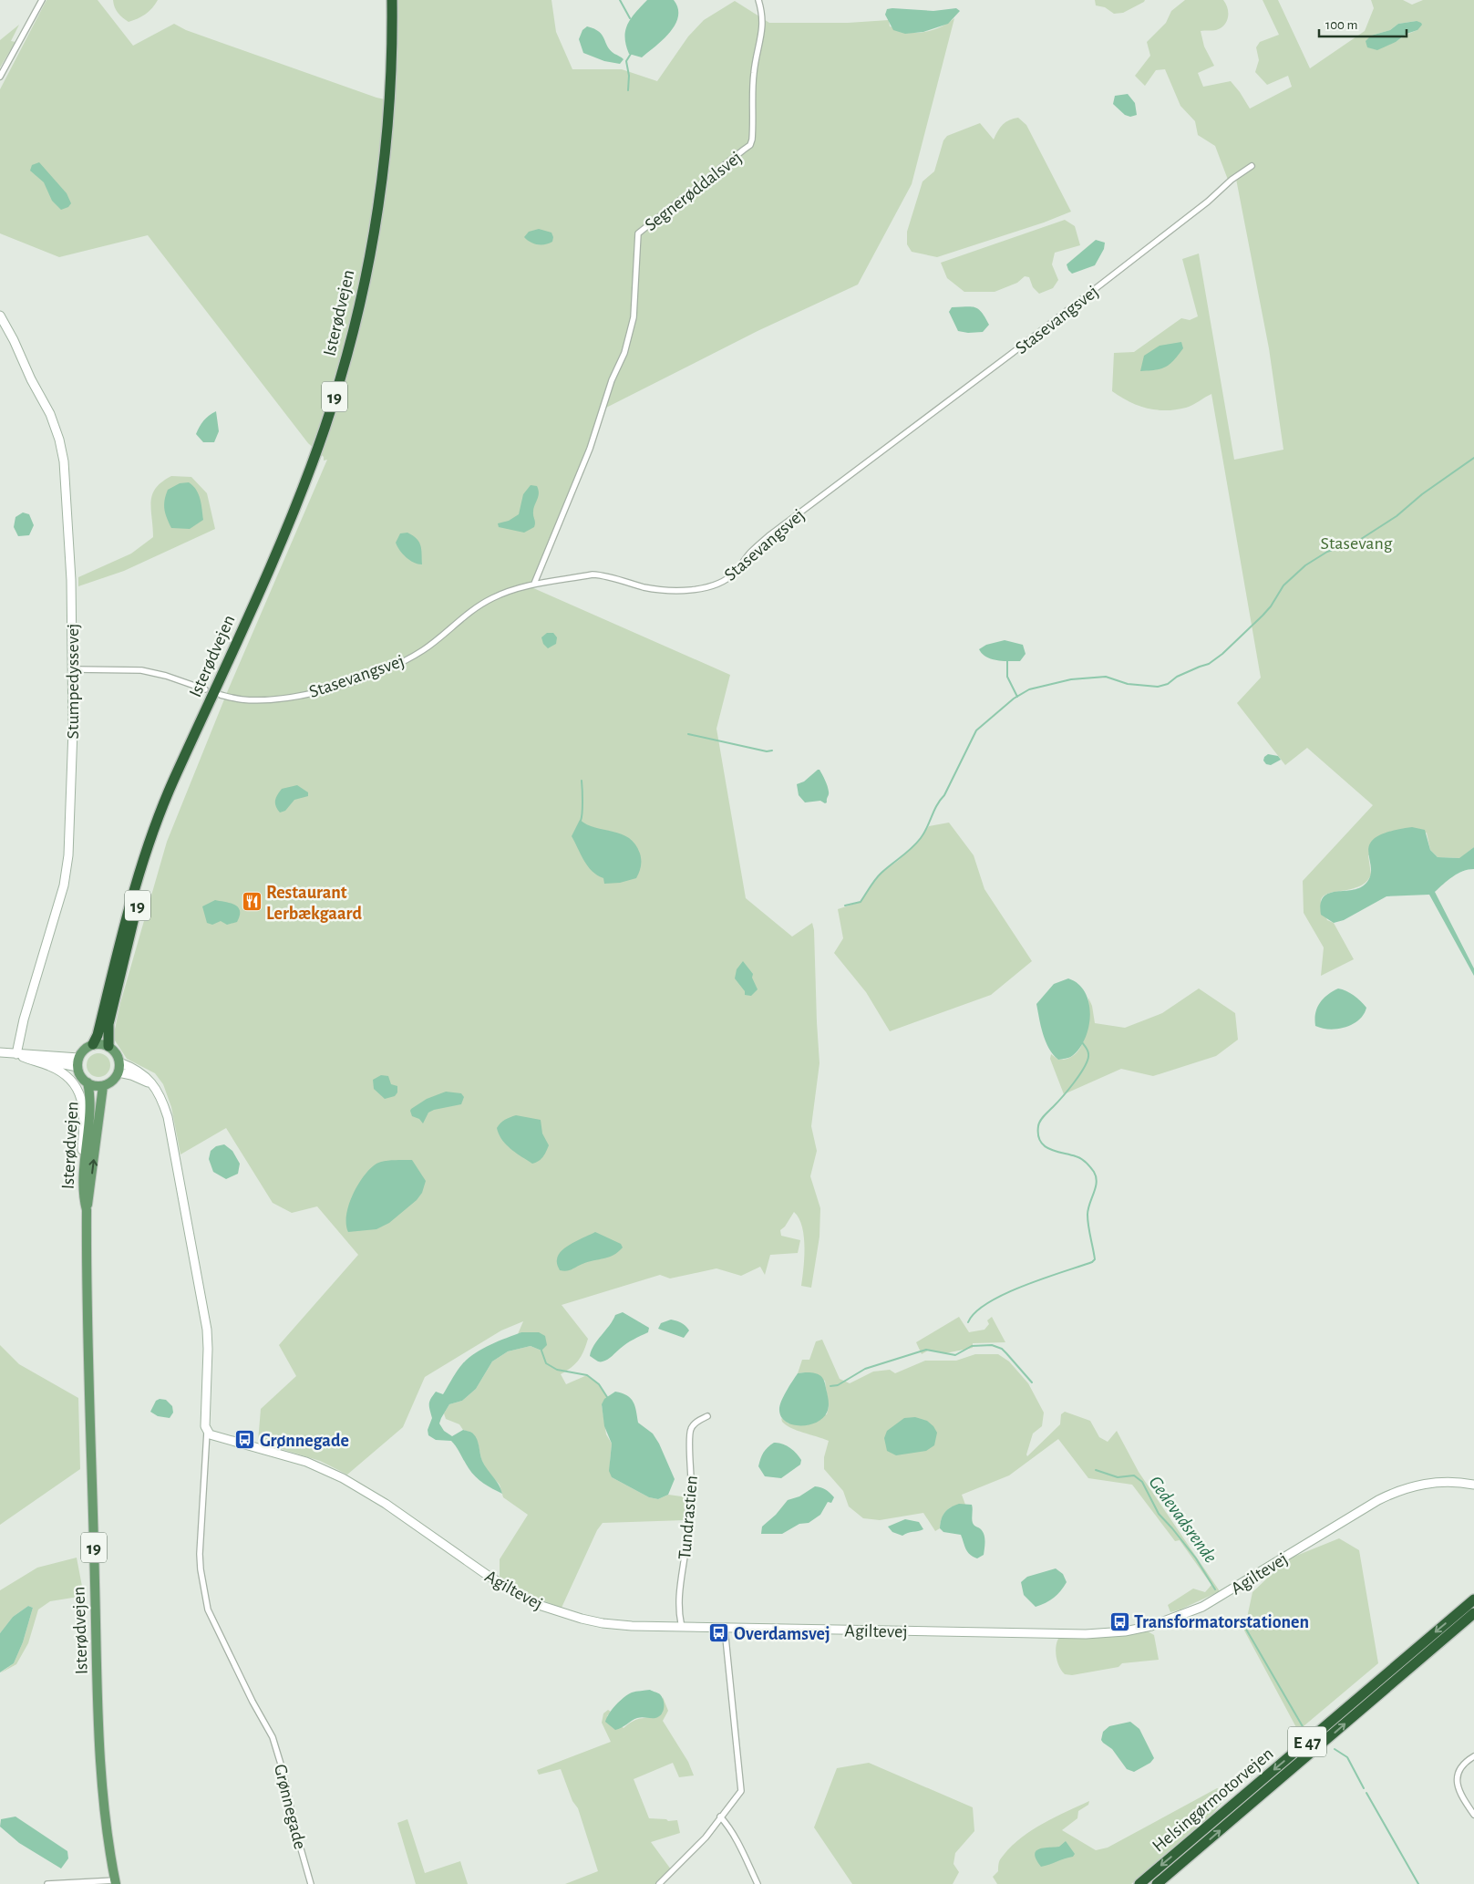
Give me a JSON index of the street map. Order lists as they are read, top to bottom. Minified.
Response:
{"streets":{"highway":["Isterødvejen","19","E 47","Helsingørmotorvejen"],"street":["Segnerøddalsvej","Stasevangsvej","Stumpedyssevej","Tundrastien","Agiltevej","Grønnegade"]},"crossings":[["Segnerøddalsvej","Stasevangsvej"],["Isterødvejen","19"],["Isterødvejen","Grønnegade"],["19","Grønnegade"],["Tundrastien","Agiltevej"],["Agiltevej","Grønnegade"]],"water":["Gedevadsrende"],"parks":["Stasevang"],"places":{"restaurant":["Restaurant Lerbækgaard"],"bus stop":["Grønnegade","Transformatorstationen","Overdamsvej"]},"scale_bar":"100 m"}
